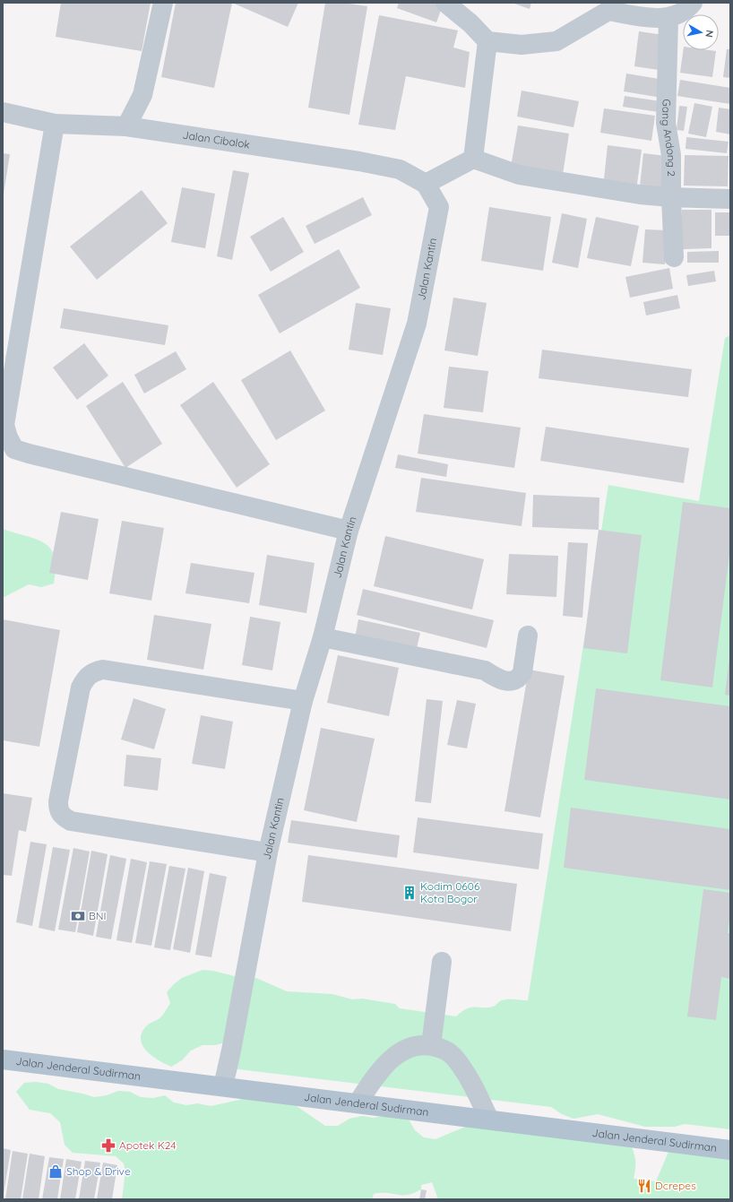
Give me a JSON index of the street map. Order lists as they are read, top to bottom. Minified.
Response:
{"streets":{"main road":["Jalan Jenderal Sudirman"],"street":["Gang Andong 2","Jalan Cibalok","Jalan Kantin"]},"crossings":[["Jalan Cibalok","Jalan Kantin"],["Jalan Kantin","Jalan Jenderal Sudirman"]],"places":{"building":["Kodim 0606 Kota Bogor"],"bank":["BNI"],"pharmacy":["Apotek K24"],"shop":["Shop & Drive"],"restaurant":["Dcrepes"]},"north":"right"}
